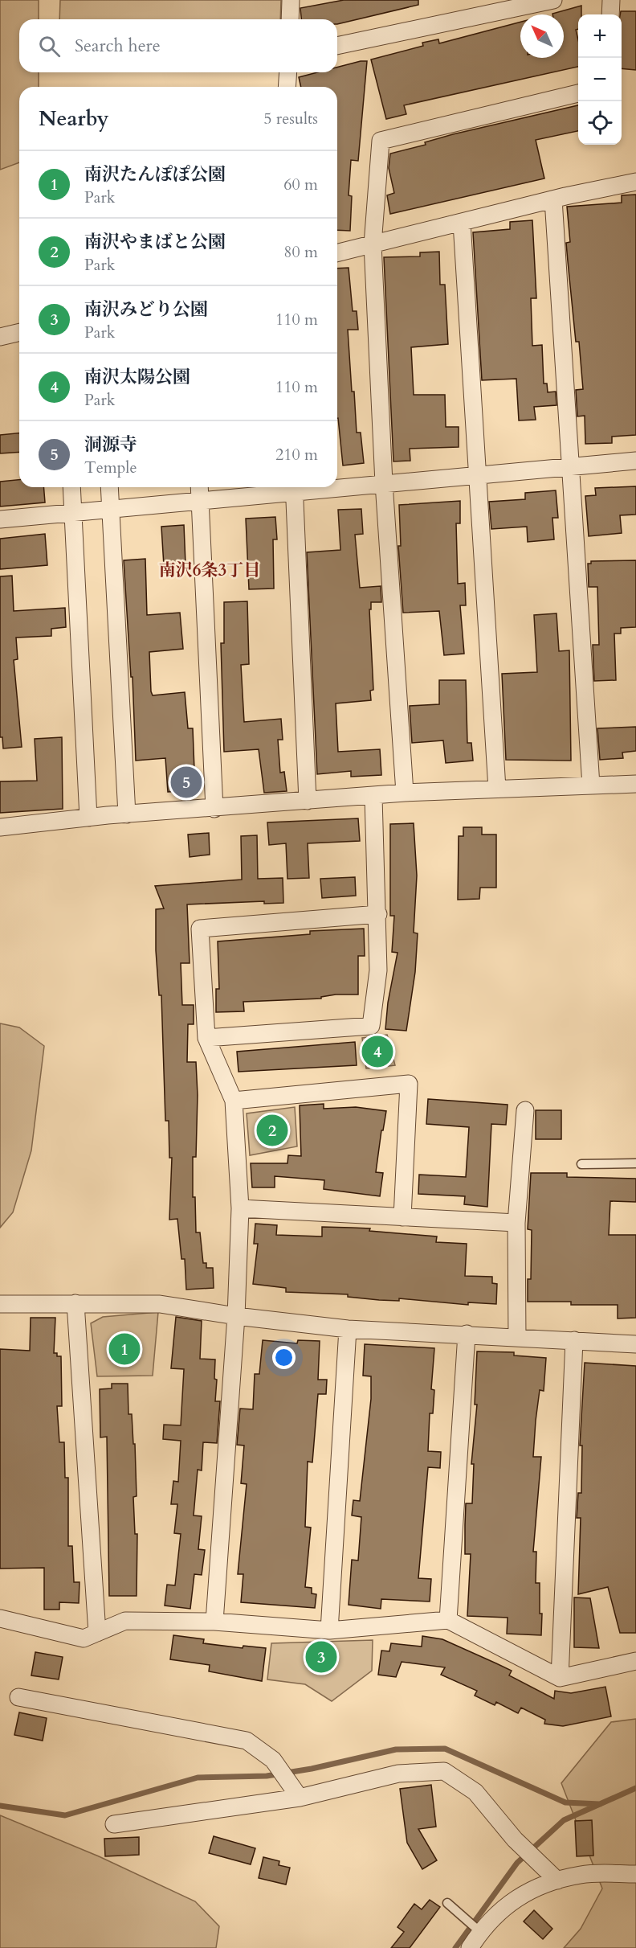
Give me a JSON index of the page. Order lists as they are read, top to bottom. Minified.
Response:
{"districts":["南沢6条3丁目"],"north":"top left","page":{"map_buttons":["+","−"],"search":"Search here","heading":["Nearby","5 results"],"list":[{"mark":"1","name":"南沢たんぽぽ公園","note":"Park","value":"60 m"},{"mark":"2","name":"南沢やまばと公園","note":"Park","value":"80 m"},{"mark":"3","name":"南沢みどり公園","note":"Park","value":"110 m"},{"mark":"4","name":"南沢太陽公園","note":"Park","value":"110 m"},{"mark":"5","name":"洞源寺","note":"Temple","value":"210 m"}],"pins":["5","4","2","1","3"]}}
